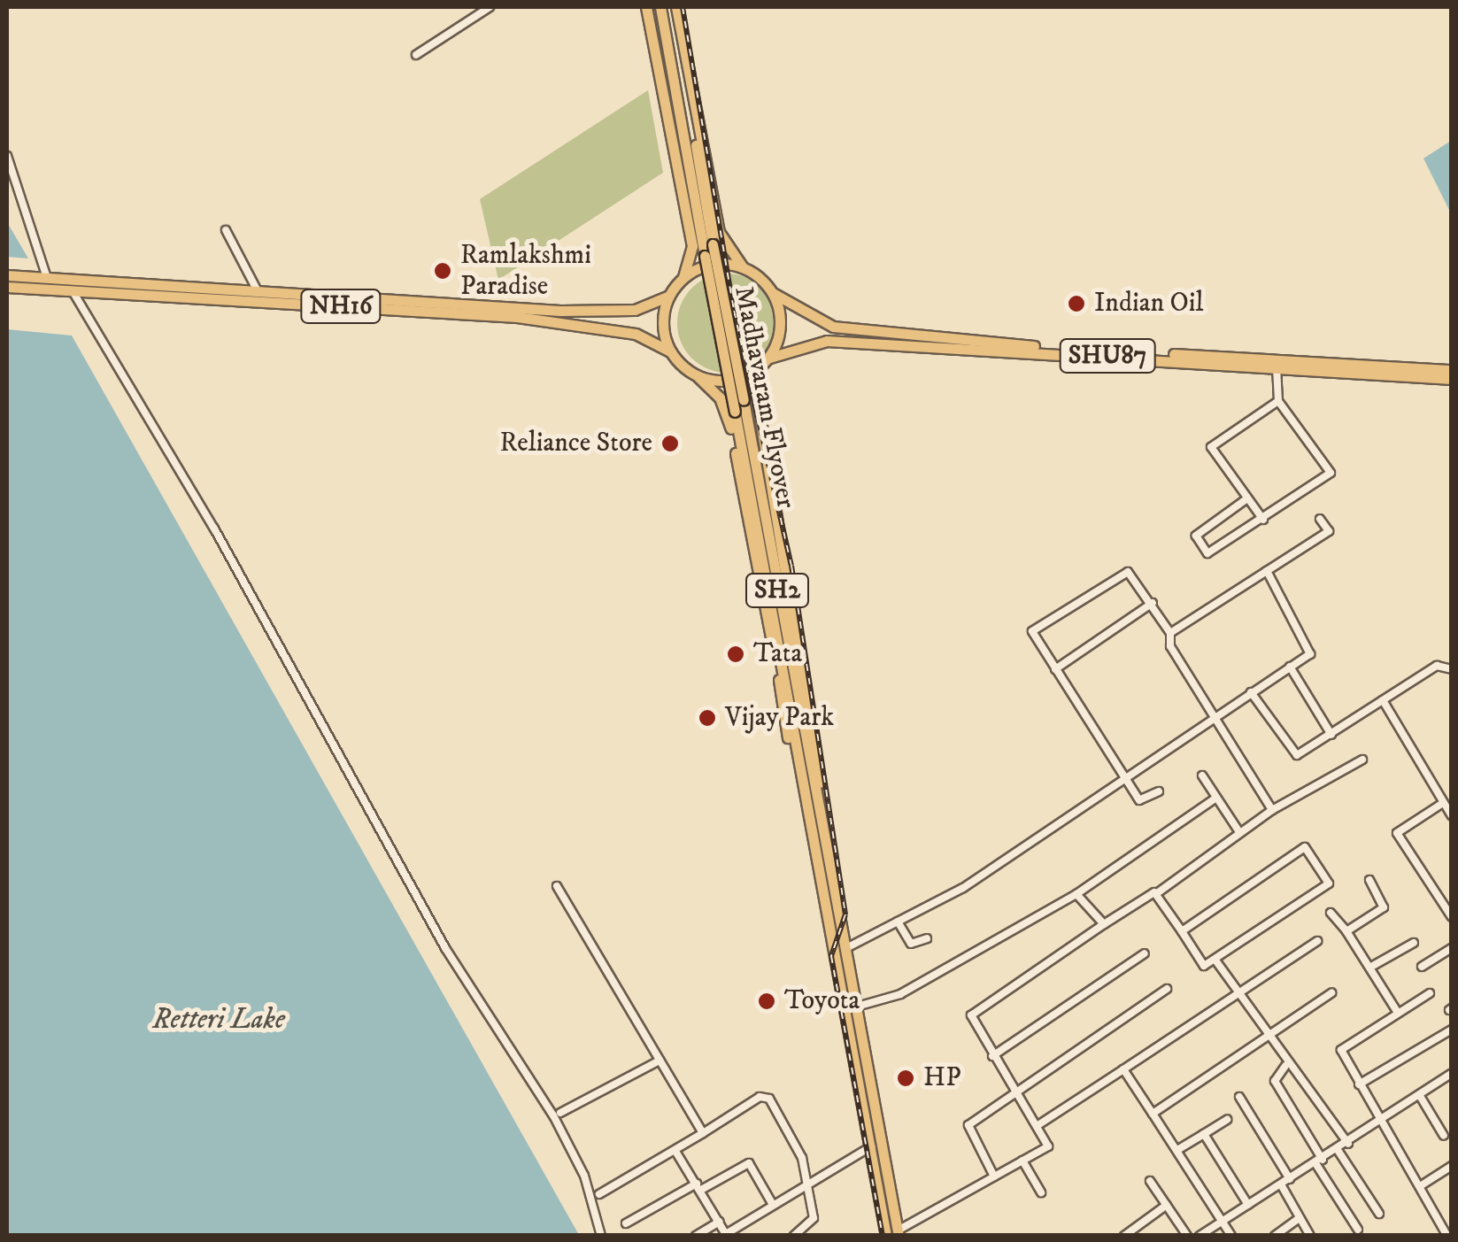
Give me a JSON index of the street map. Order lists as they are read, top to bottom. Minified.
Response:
{"streets":{"main road":["NH16","SHU87","Madhavaram Flyover","SH2"]},"crossings":[["NH16","SHU87"],["Madhavaram Flyover","SH2"]],"water":["Retteri Lake"],"places":["Ramlakshmi Paradise","Indian Oil","Reliance Store","Tata","Vijay Park","Toyota","HP"]}
